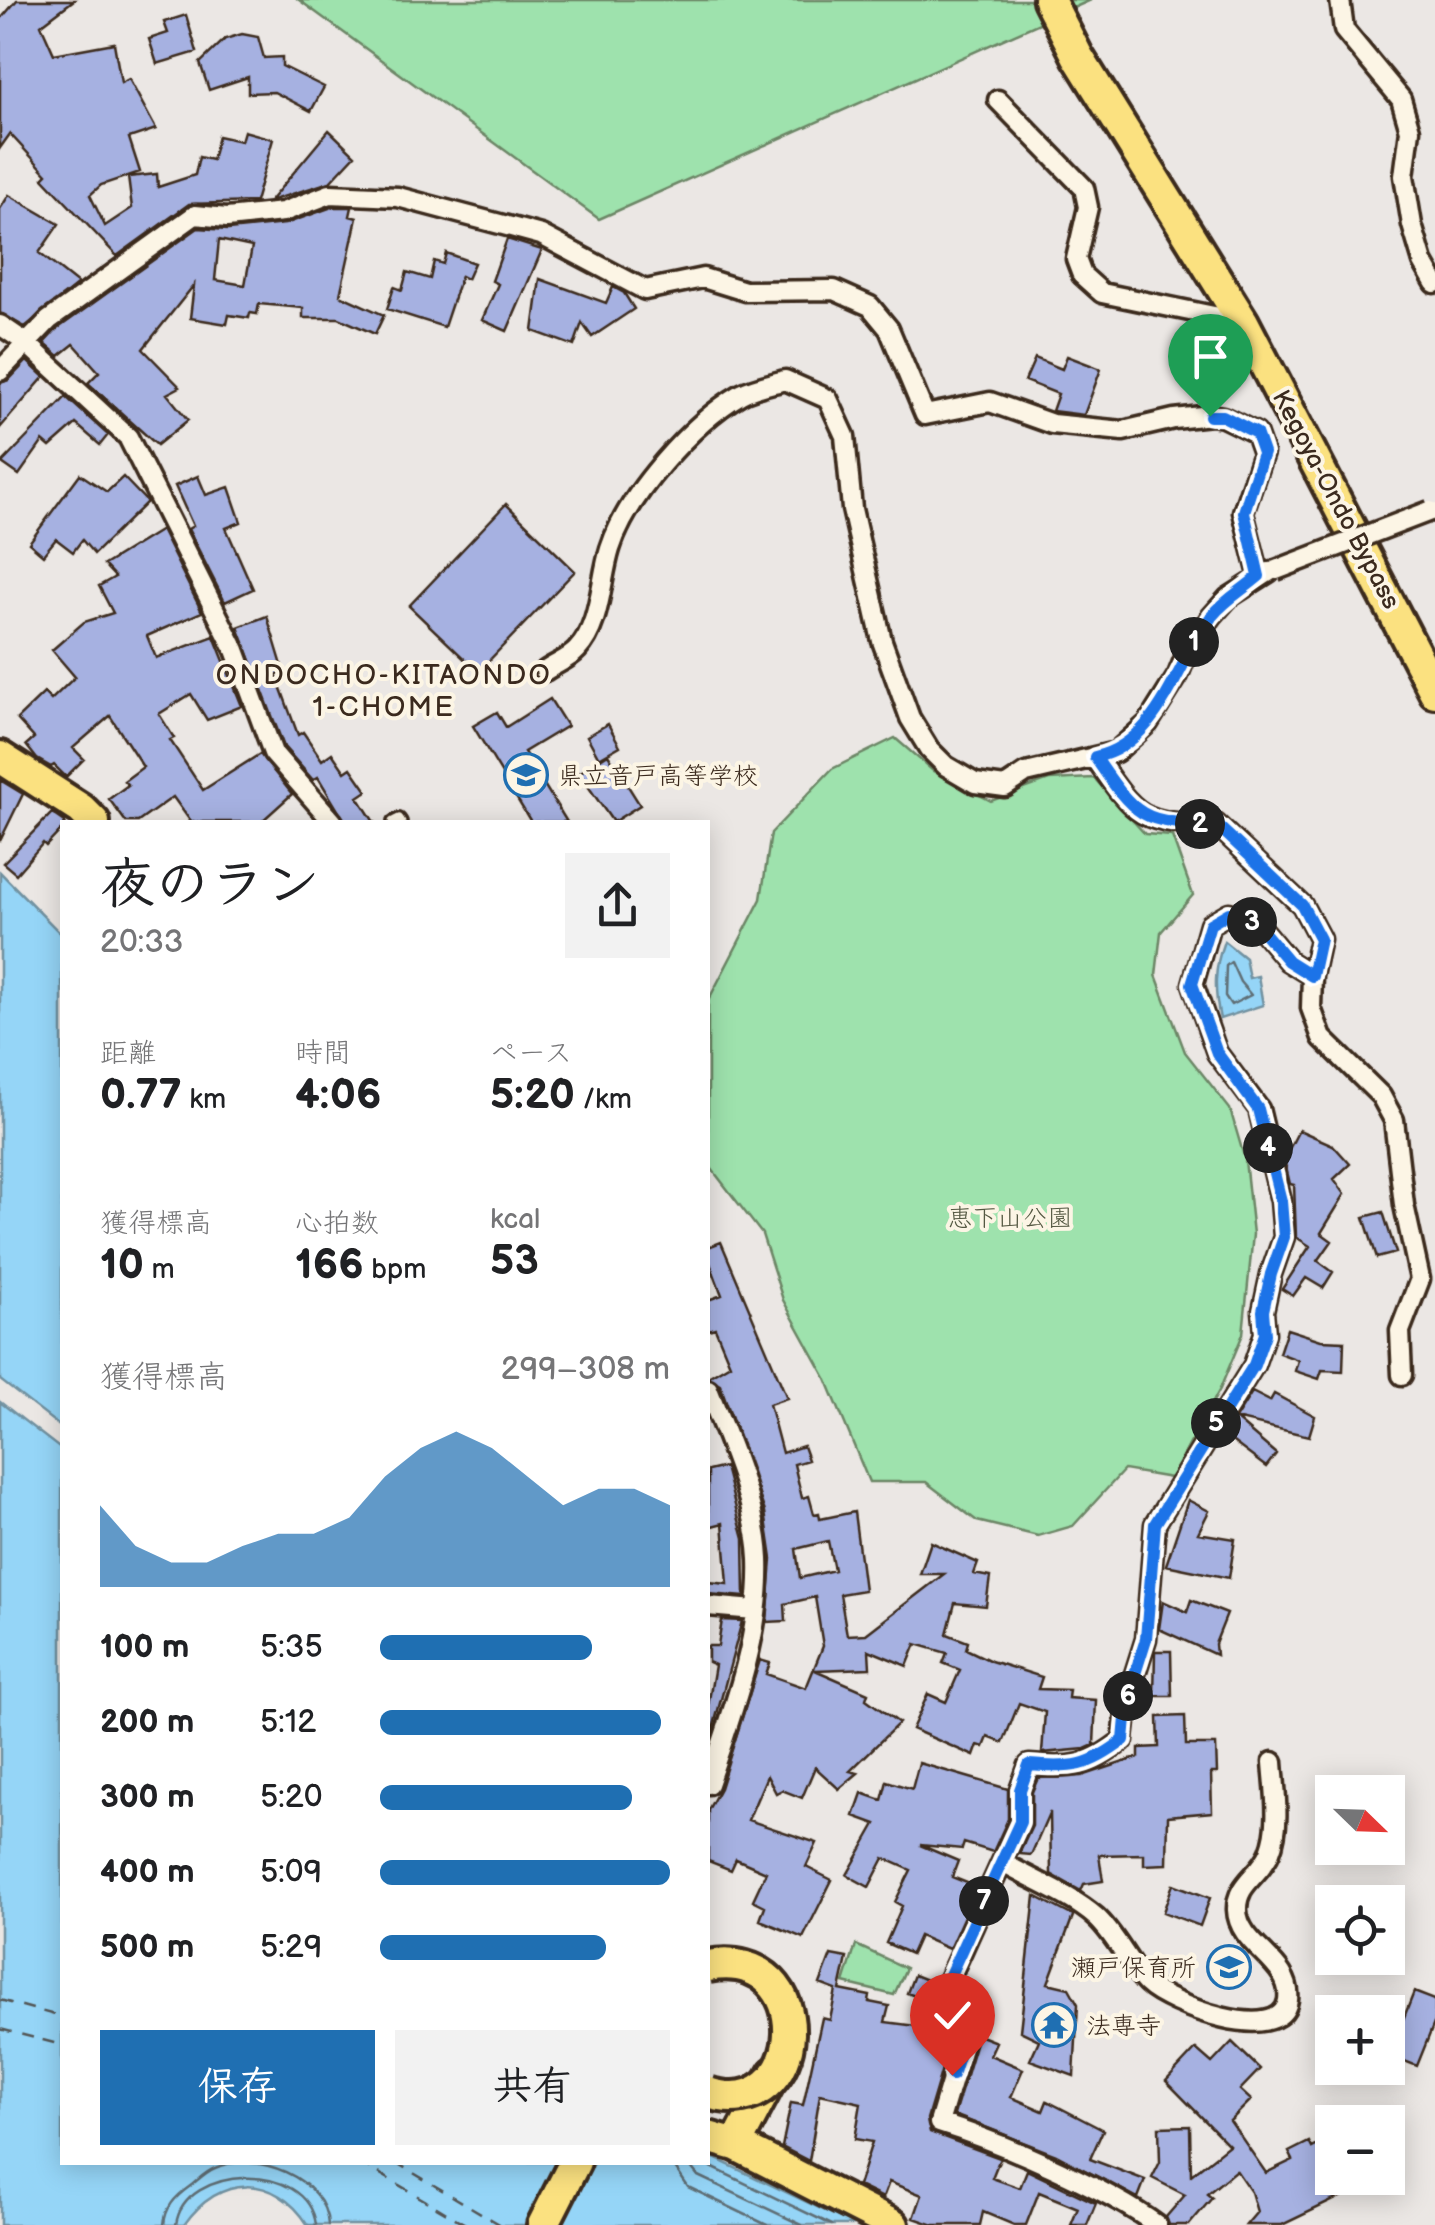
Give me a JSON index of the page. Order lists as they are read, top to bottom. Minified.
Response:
{"streets":{"highway":["Kegoya-Ondo Bypass"]},"districts":["ONDOCHO-KITAONDO 1-CHOME"],"parks":["恵下山公園"],"places":{"school or university":["県立音戸高等学校","瀬戸保育所"],"temple":["法専寺"]},"north":"bottom right","page":{"pins":["1","2","3","4","5","6","7"],"heading":["夜のラン","20:33"],"stats":[["距離","0.77 km"],["時間","4:06"],["ペース","5:20 /km"],["獲得標高","10 m"],["心拍数","166 bpm"],["kcal","53"]],"chart":["獲得標高","299–308 m"],"list":[{"name":"100 m","note":"5:35"},{"name":"200 m","note":"5:12"},{"name":"300 m","note":"5:20"},{"name":"400 m","note":"5:09"},{"name":"500 m","note":"5:29"}],"map_buttons":["+","−"],"buttons":["保存","共有"]}}
